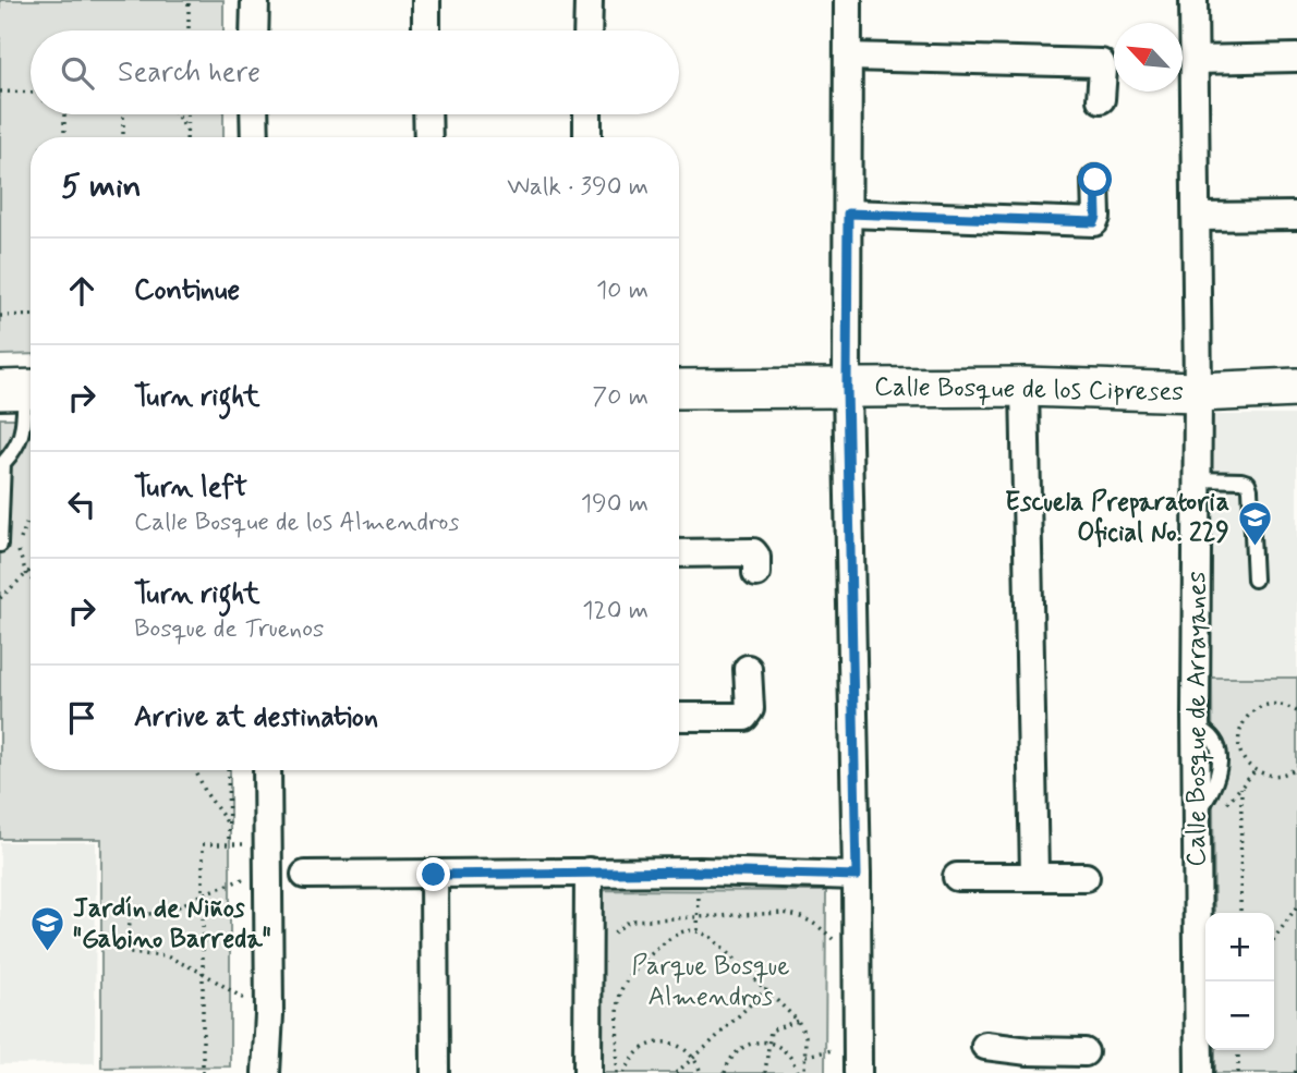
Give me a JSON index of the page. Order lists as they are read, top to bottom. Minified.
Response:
{"streets":{"street":["Calle Bosque de los Cipreses","Calle Bosque de Arrayanes"]},"crossings":[["Calle Bosque de los Cipreses","Calle Bosque de Arrayanes"]],"parks":["Parque Bosque Almendros"],"places":{"school or university":["Escuela Preparatoria Oficial No. 229","Jardín de Niños \"Gabino Barreda\""]},"north":"top left","page":{"search":"Search here","heading":["5 min","Walk · 390 m"],"list":[["Continue","10 m"],["Turn right","70 m"],["Turn left","Calle Bosque de los Almendros","190 m"],["Turn right","Bosque de Truenos","120 m"],"Arrive at destination"],"map_buttons":["+","−"]}}
